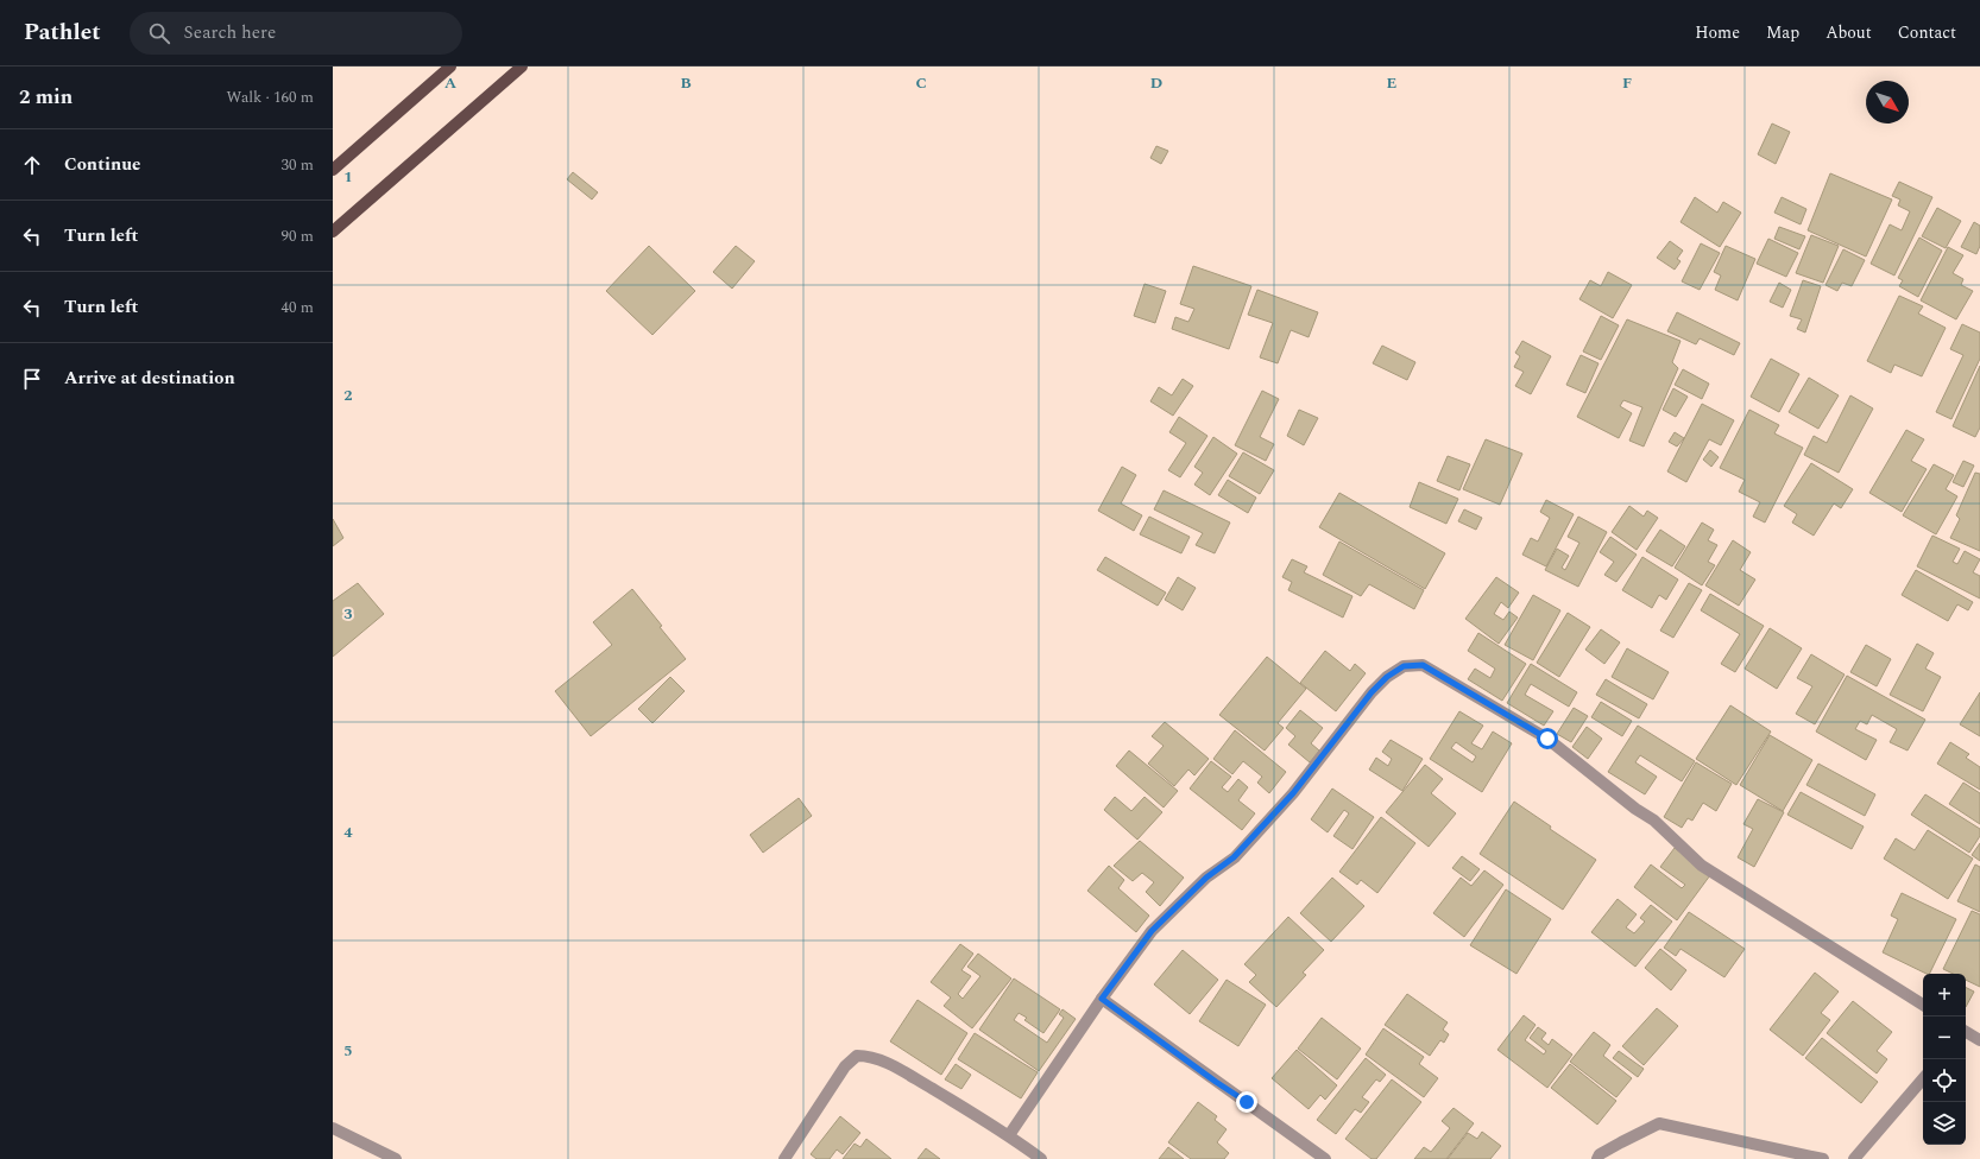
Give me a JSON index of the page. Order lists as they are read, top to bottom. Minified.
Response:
{"north":"bottom right","page":{"header":"Pathlet","search":"Search here","nav":["Home","Map","About","Contact"],"heading":["2 min","Walk · 160 m"],"list":[["Continue","30 m"],["Turn left","90 m"],["Turn left","40 m"],"Arrive at destination"],"map_buttons":["+","−"]},"grid":{"columns":["A","B","C","D","E","F"],"rows":["1","2","3","4","5"]}}
